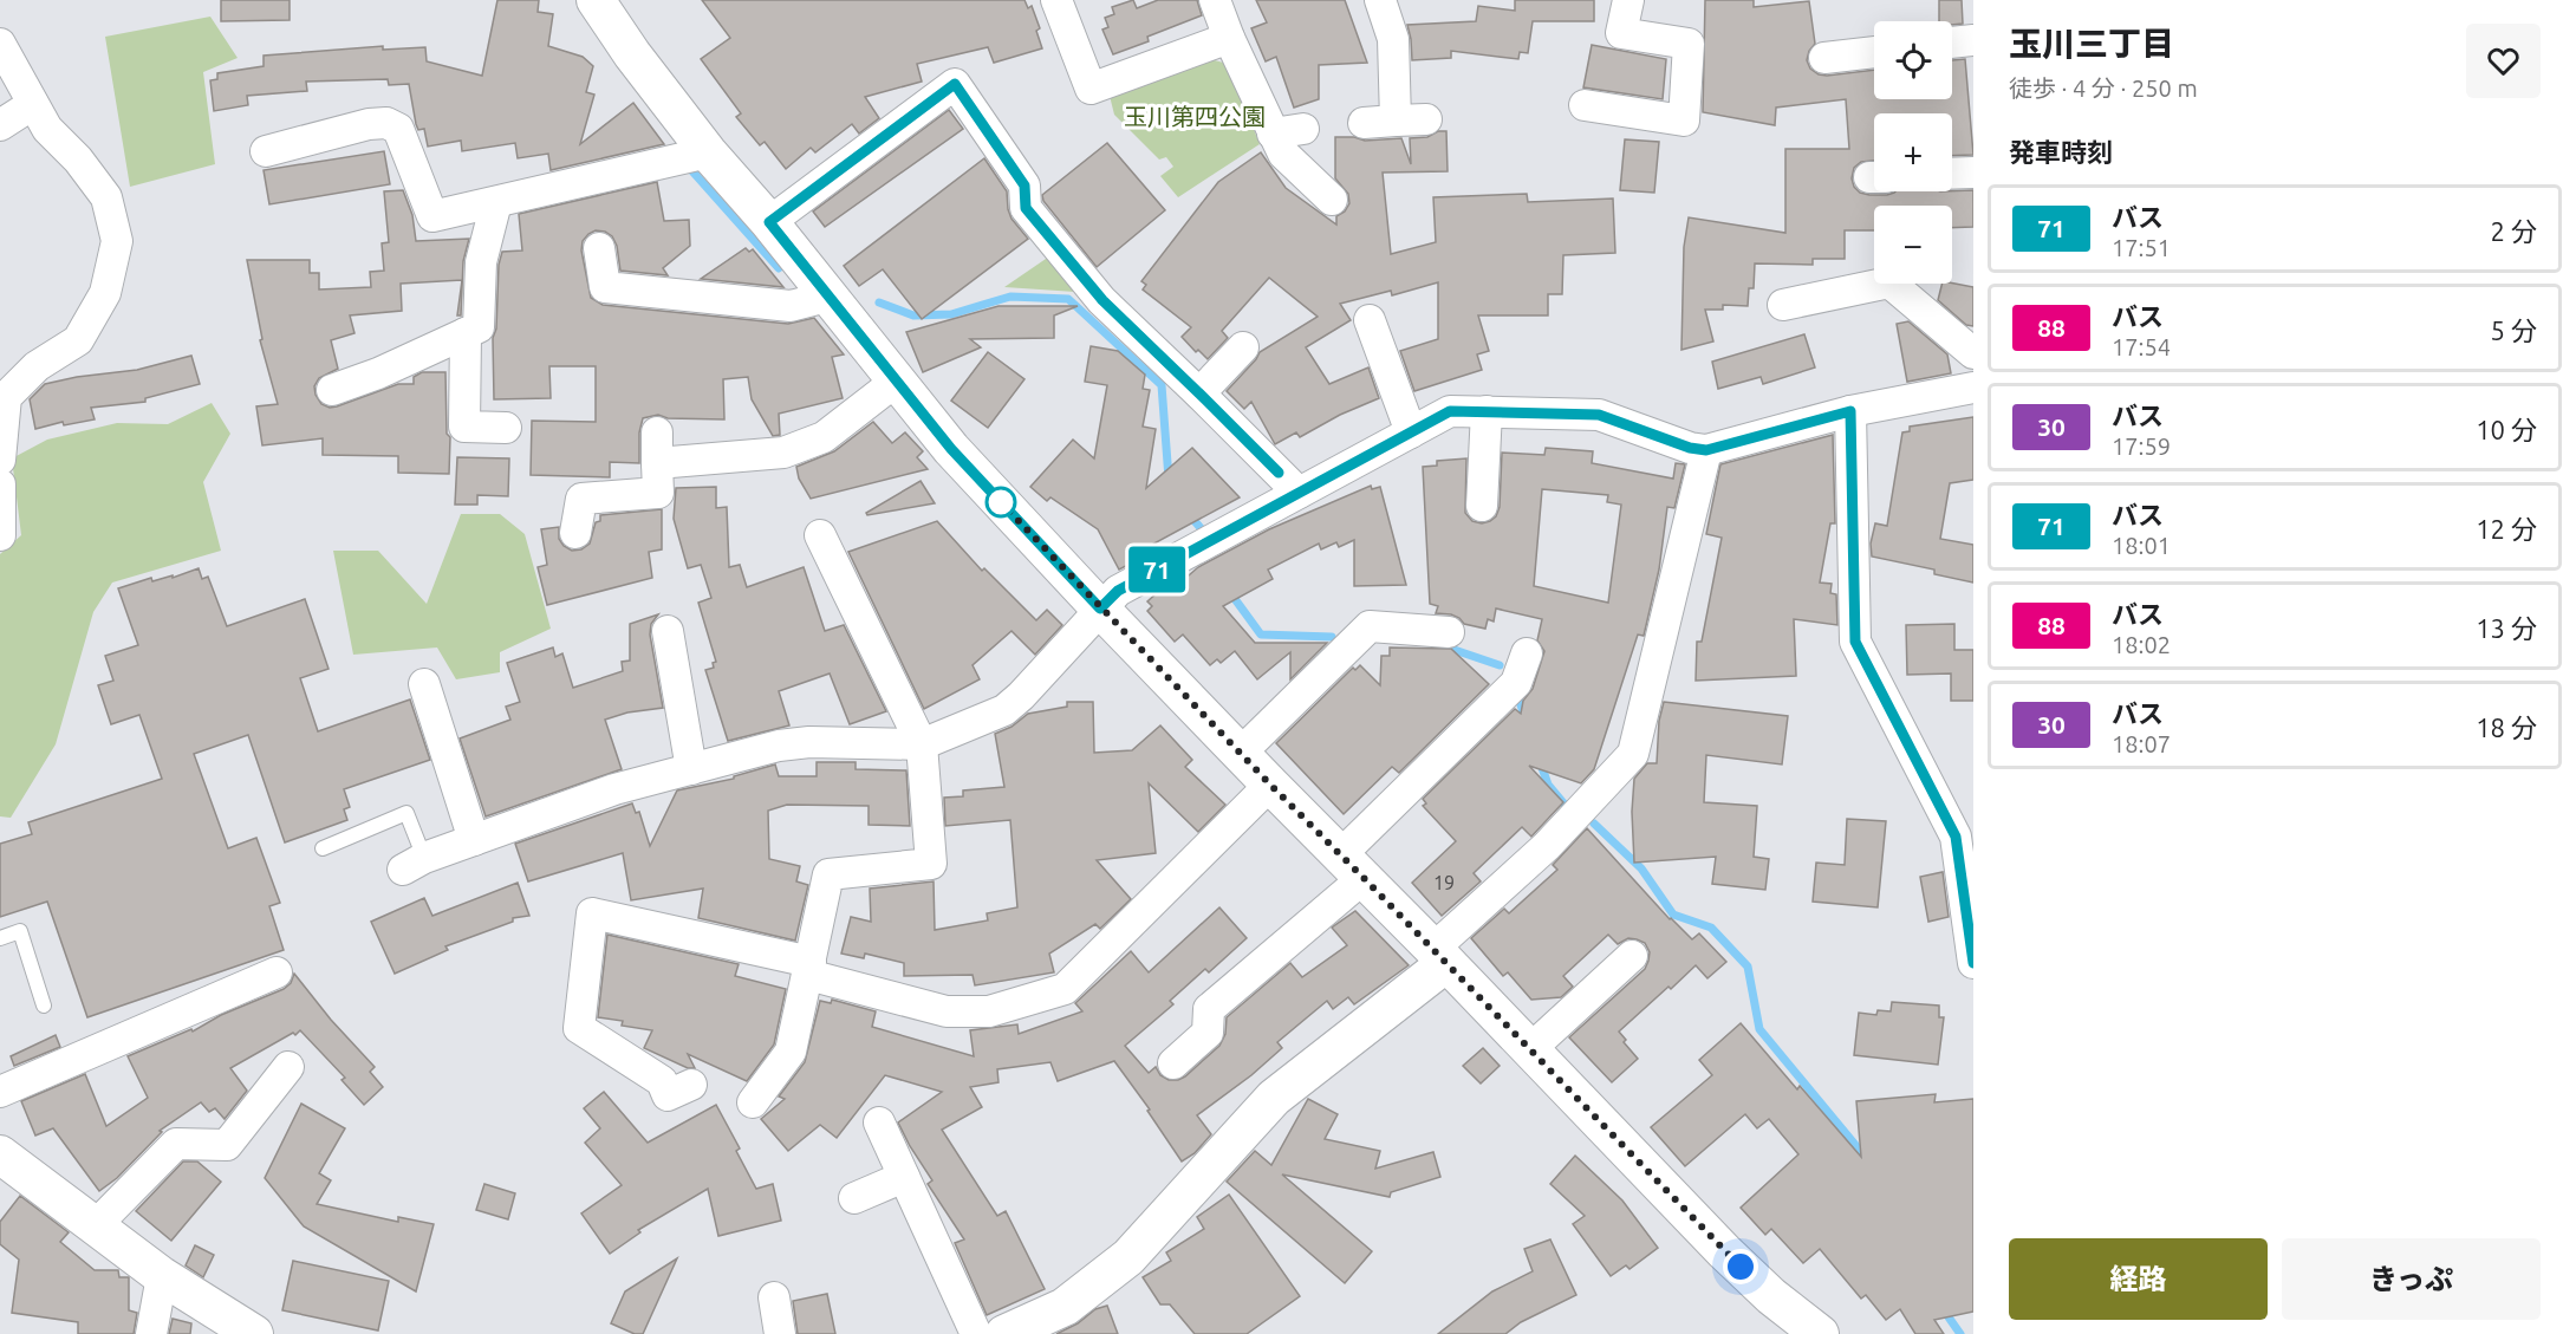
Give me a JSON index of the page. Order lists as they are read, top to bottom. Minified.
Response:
{"parks":["玉川第四公園"],"lines":["bus line 71"],"house_numbers":["19"],"page":{"on_map":"71","heading":[["玉川三丁目","徒歩 · 4 分 · 250 m"],"発車時刻"],"map_buttons":["+","−"],"list":[{"mark":"71","name":"バス","note":"17:51","value":"2 分"},{"mark":"88","name":"バス","note":"17:54","value":"5 分"},{"mark":"30","name":"バス","note":"17:59","value":"10 分"},{"mark":"71","name":"バス","note":"18:01","value":"12 分"},{"mark":"88","name":"バス","note":"18:02","value":"13 分"},{"mark":"30","name":"バス","note":"18:07","value":"18 分"}],"buttons":["経路","きっぷ"]}}
